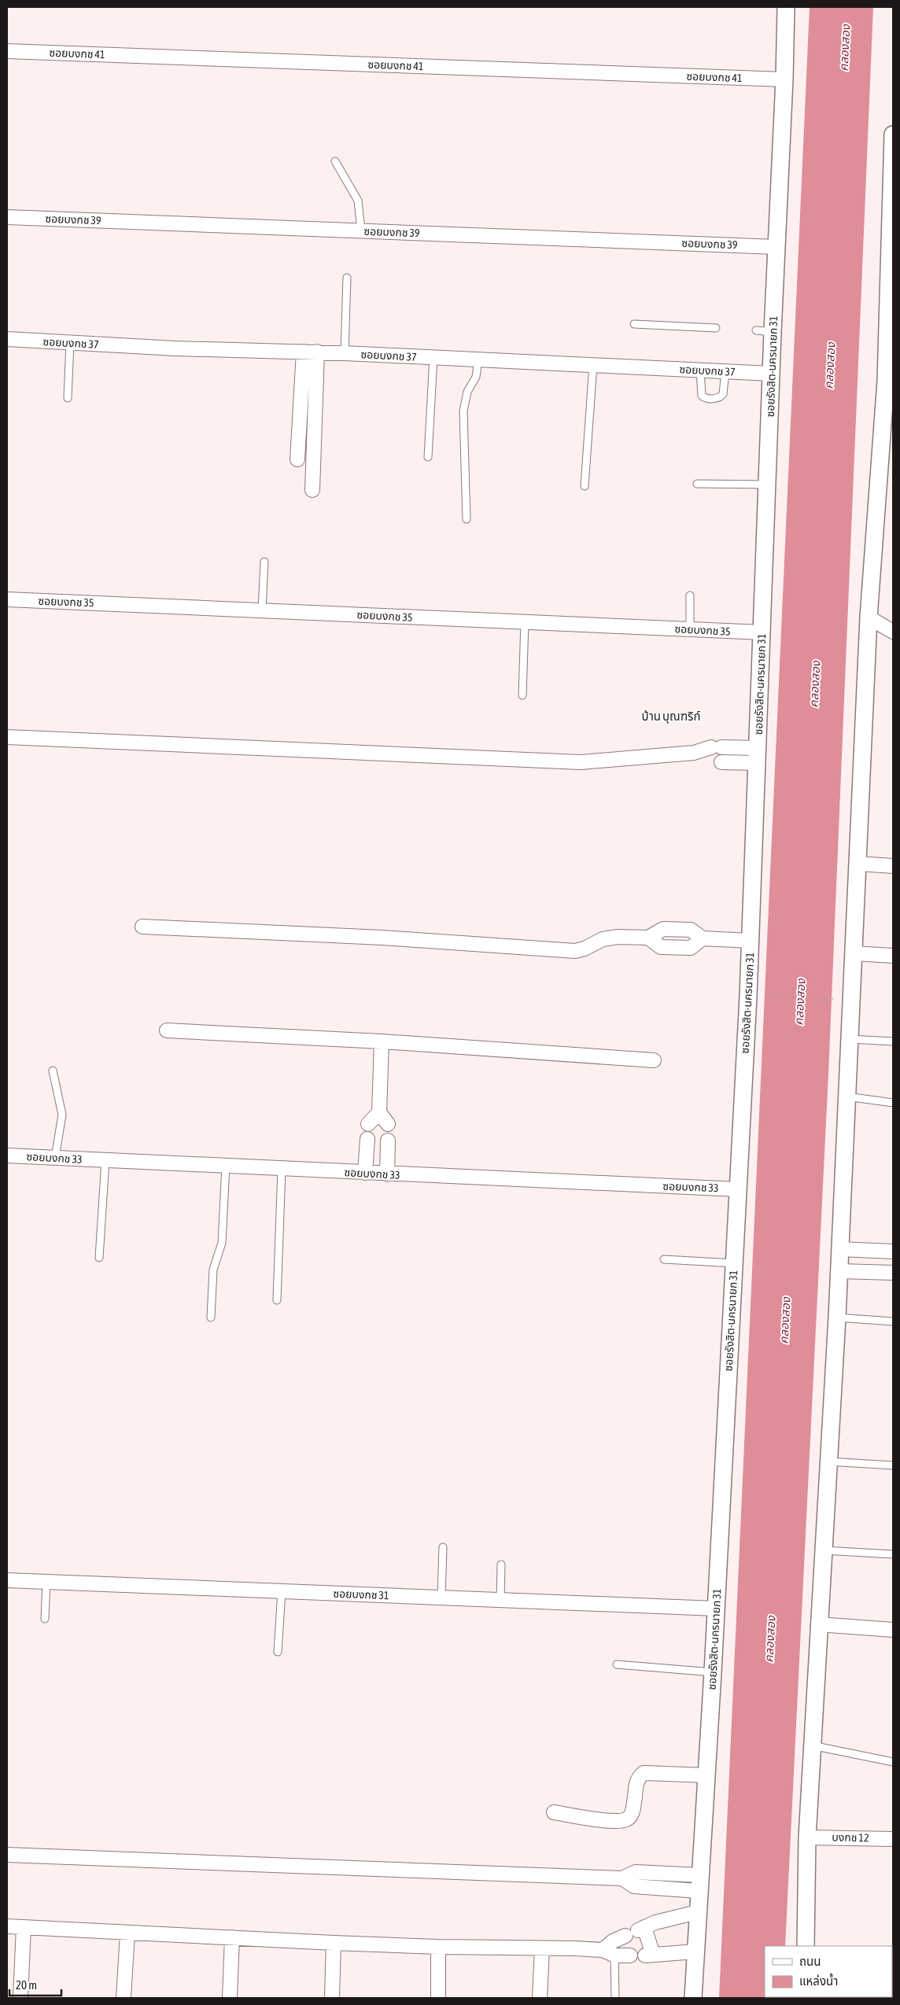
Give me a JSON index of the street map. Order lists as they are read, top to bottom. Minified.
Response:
{"streets":{"street":["ซอยบงกช 41","ซอยบงกช 39","ซอยบงกช 37","ซอยรังสิต-นครนายก 31","ซอยบงกช 35","ซอยบงกช 33","ซอยบงกช 31","บงกช 12"]},"crossings":[["ซอยบงกช 41","ซอยรังสิต-นครนายก 31"],["ซอยบงกช 39","ซอยรังสิต-นครนายก 31"],["ซอยบงกช 37","ซอยรังสิต-นครนายก 31"],["ซอยรังสิต-นครนายก 31","ซอยบงกช 35"],["ซอยรังสิต-นครนายก 31","ซอยบงกช 33"],["ซอยรังสิต-นครนายก 31","ซอยบงกช 31"]],"districts":["บ้าน บุณฑริก์"],"water":["คลองสอง"],"legend":["ถนน","แหล่งน้ำ"],"scale_bar":"20 m"}
